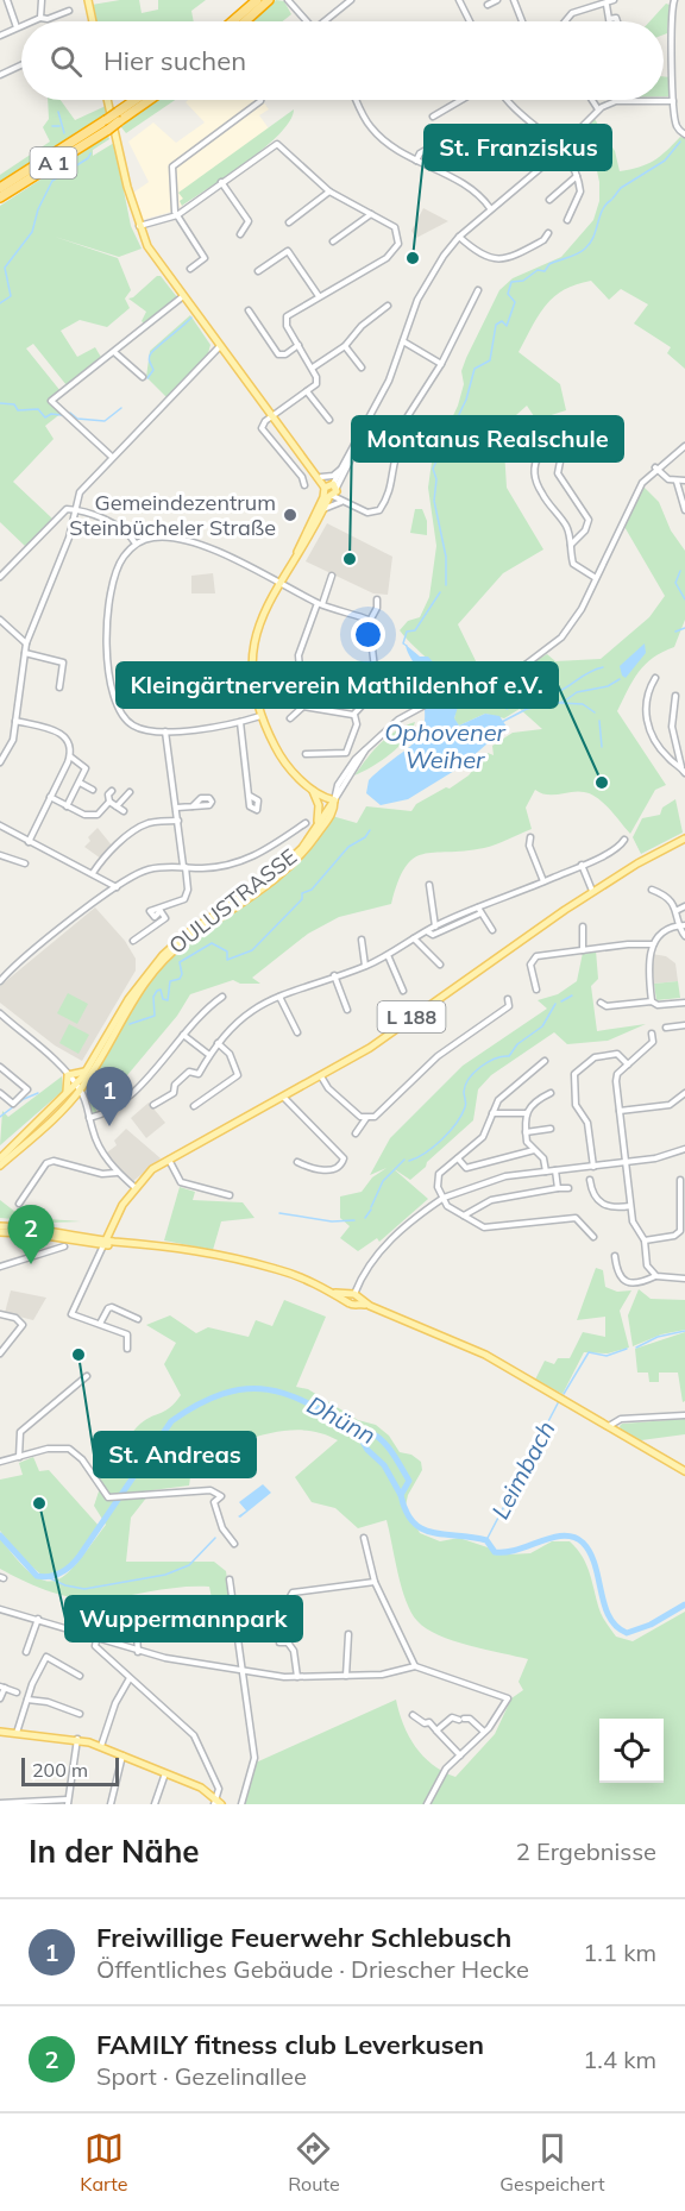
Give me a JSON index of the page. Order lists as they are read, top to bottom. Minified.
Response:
{"streets":{"highway":["A 1"],"main road":["OULUSTRASSE","L 188"]},"water":["Ophovener Weiher","Dhünn","Leimbach"],"places":["St. Franziskus","Gemeindezentrum Steinbücheler Straße","Montanus Realschule","Kleingärtnerverein Mathildenhof e.V.","St. Andreas","Wuppermannpark"],"scale_bar":"200 m","page":{"search":"Hier suchen","pins":["1","2"],"scale":"200 m","heading":["In der Nähe","2 Ergebnisse"],"list":[{"mark":"1","name":"Freiwillige Feuerwehr Schlebusch","note":"Öffentliches Gebäude · Driescher Hecke","value":"1.1 km"},{"mark":"2","name":"FAMILY fitness club Leverkusen","note":"Sport · Gezelinallee","value":"1.4 km"}],"nav":["Karte","Route","Gespeichert"]}}
